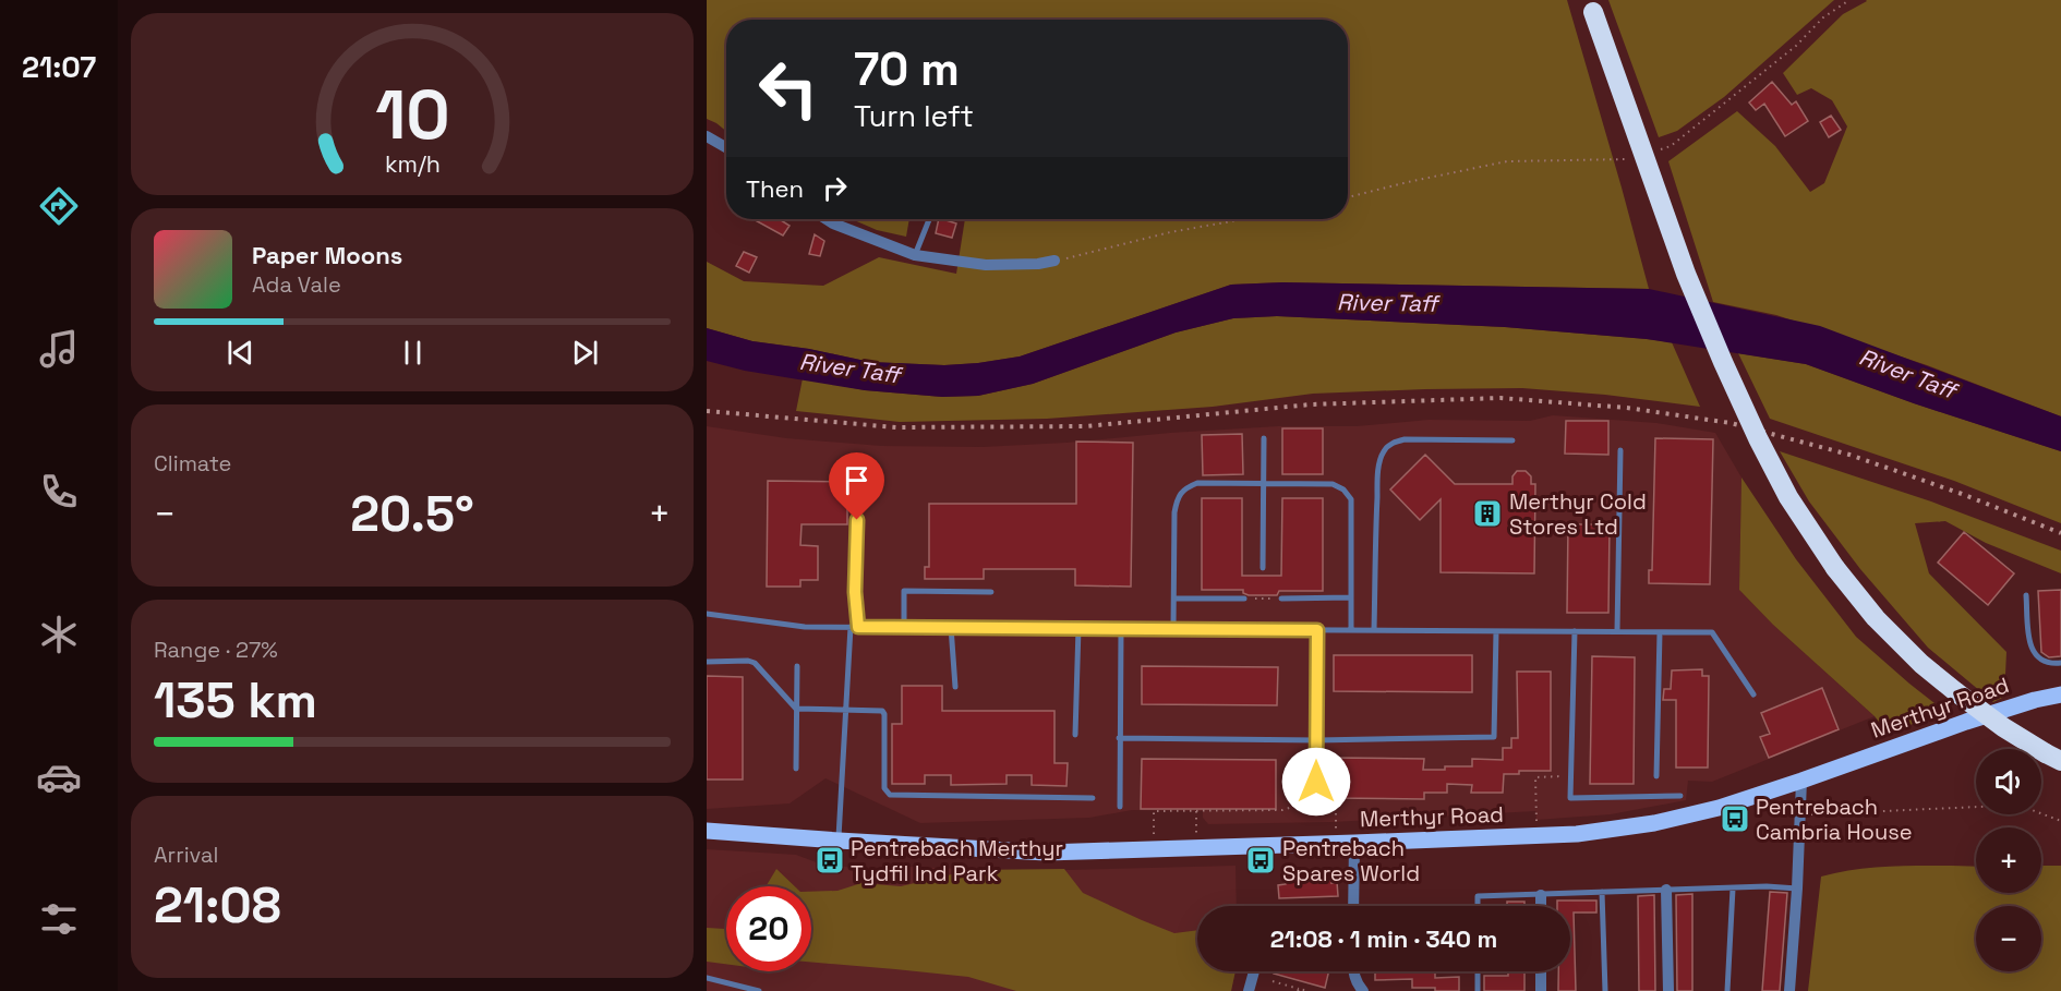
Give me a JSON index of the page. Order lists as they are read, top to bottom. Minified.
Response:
{"streets":{"main road":["Merthyr Road"]},"water":["River Taff"],"places":{"building":["Merthyr Cold Stores Ltd"],"bus stop":["Pentrebach Cambria House","Pentrebach Merthyr Tydfil Ind Park","Pentrebach Spares World"]},"page":{"tabs":"21:07","turn":["70 m","Turn left"],"then":"Then","song":["Paper Moons","Ada Vale"],"tile":["Climate",["Range · 27%","135 km"],["Arrival","21:08"]],"heat":["−","20.5°","+"],"map_buttons":["+","−"],"limit":"20","trip":"21:08 · 1 min · 340 m","gauge":["10","km/h"]}}
